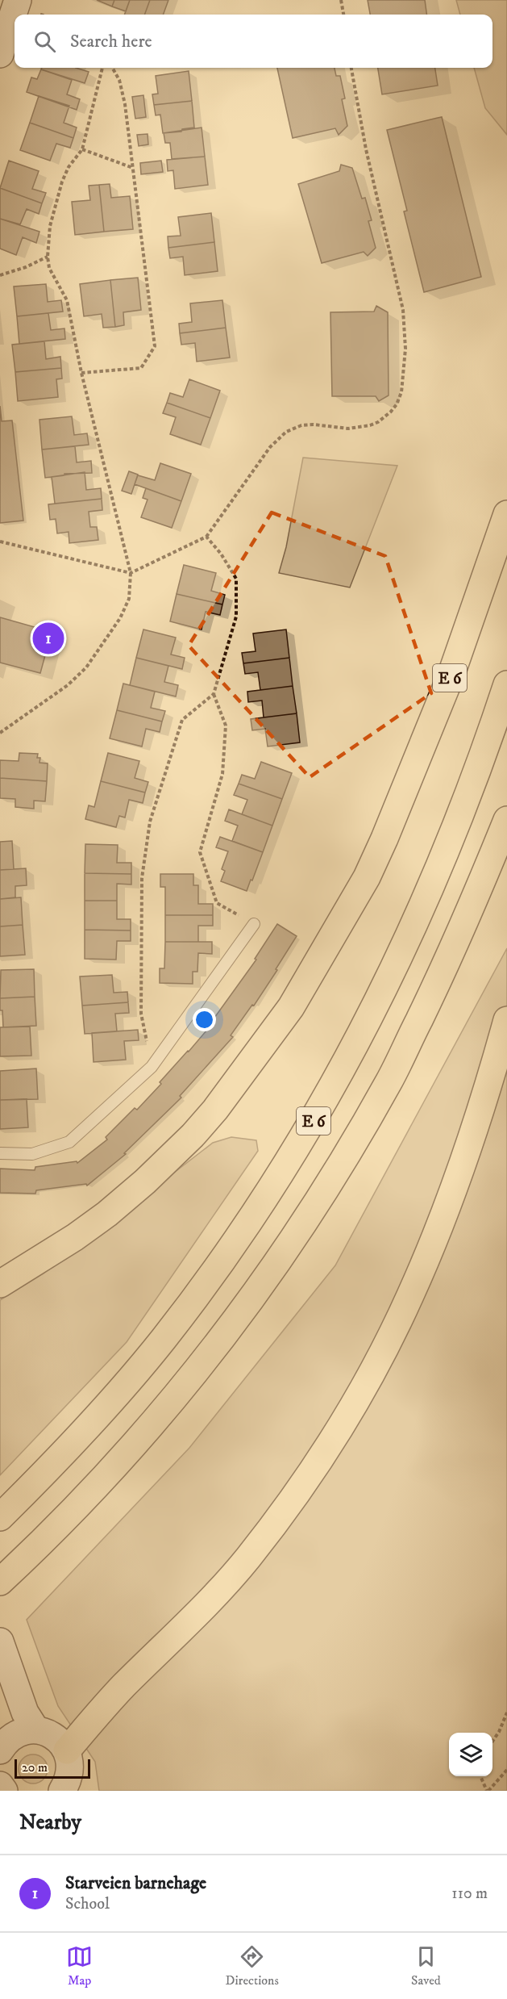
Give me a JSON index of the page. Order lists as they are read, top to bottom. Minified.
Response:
{"streets":{"highway":["E 6"]},"scale_bar":"20 m","page":{"search":"Search here","pins":"1","scale":"20 m","heading":"Nearby","list":[{"mark":"1","name":"Starveien barnehage","note":"School","value":"110 m"}],"nav":["Map","Directions","Saved"]}}
